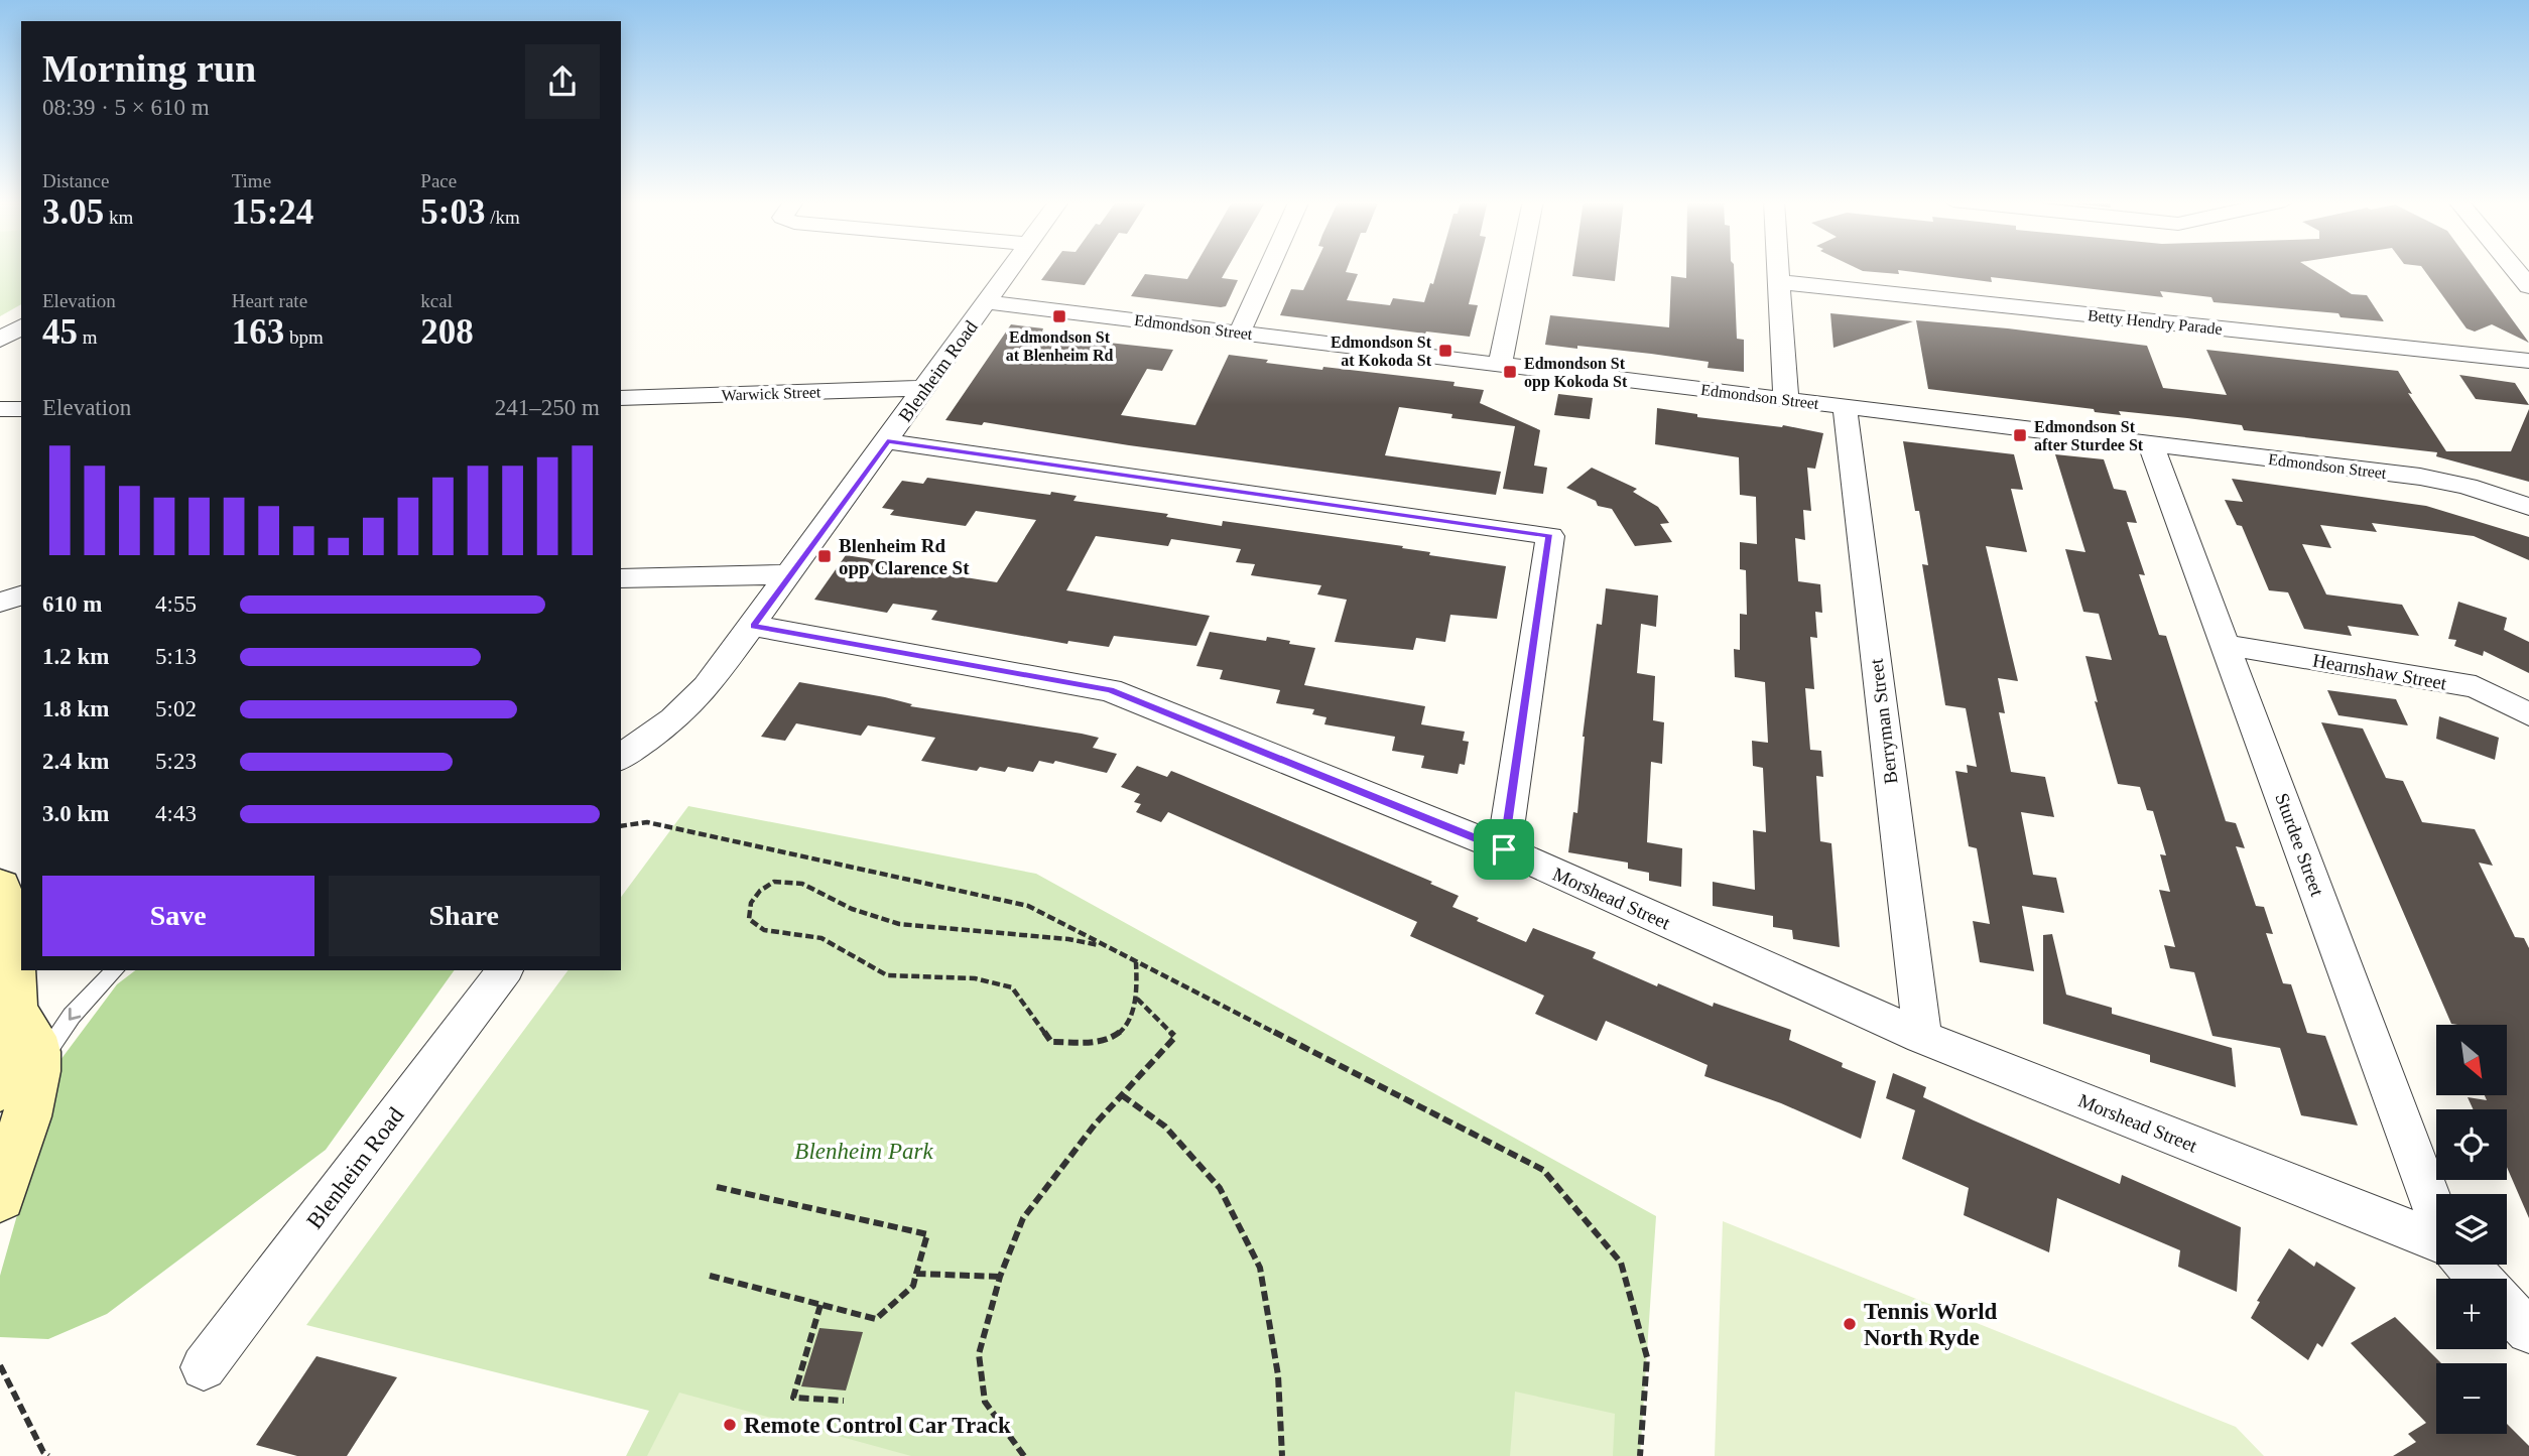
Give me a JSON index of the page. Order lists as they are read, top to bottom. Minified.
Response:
{"streets":{"street":["Betty Hendry Parade","Edmondson Street","Blenheim Road","Warwick Street","Hearnshaw Street","Berryman Street","Sturdee Street","Morshead Street"]},"crossings":[["Edmondson Street","Blenheim Road"],["Edmondson Street","Berryman Street"],["Edmondson Street","Sturdee Street"],["Blenheim Road","Warwick Street"],["Blenheim Road","Morshead Street"],["Hearnshaw Street","Sturdee Street"],["Berryman Street","Morshead Street"]],"parks":["Blenheim Park"],"places":{"transit":["Edmondson St at Blenheim Rd","Edmondson St at Kokoda St","Edmondson St opp Kokoda St","Edmondson St after Sturdee St","Blenheim Rd opp Clarence St"],"other":["Tennis World North Ryde","Remote Control Car Track"]},"north":"bottom right","page":{"heading":["Morning run","08:39 · 5 × 610 m"],"stats":[["Distance","3.05 km"],["Time","15:24"],["Pace","5:03 /km"],["Elevation","45 m"],["Heart rate","163 bpm"],["kcal","208"]],"chart":["Elevation","241–250 m"],"list":[{"name":"610 m","note":"4:55"},{"name":"1.2 km","note":"5:13"},{"name":"1.8 km","note":"5:02"},{"name":"2.4 km","note":"5:23"},{"name":"3.0 km","note":"4:43"}],"buttons":["Save","Share"],"map_buttons":["+","−"]}}
